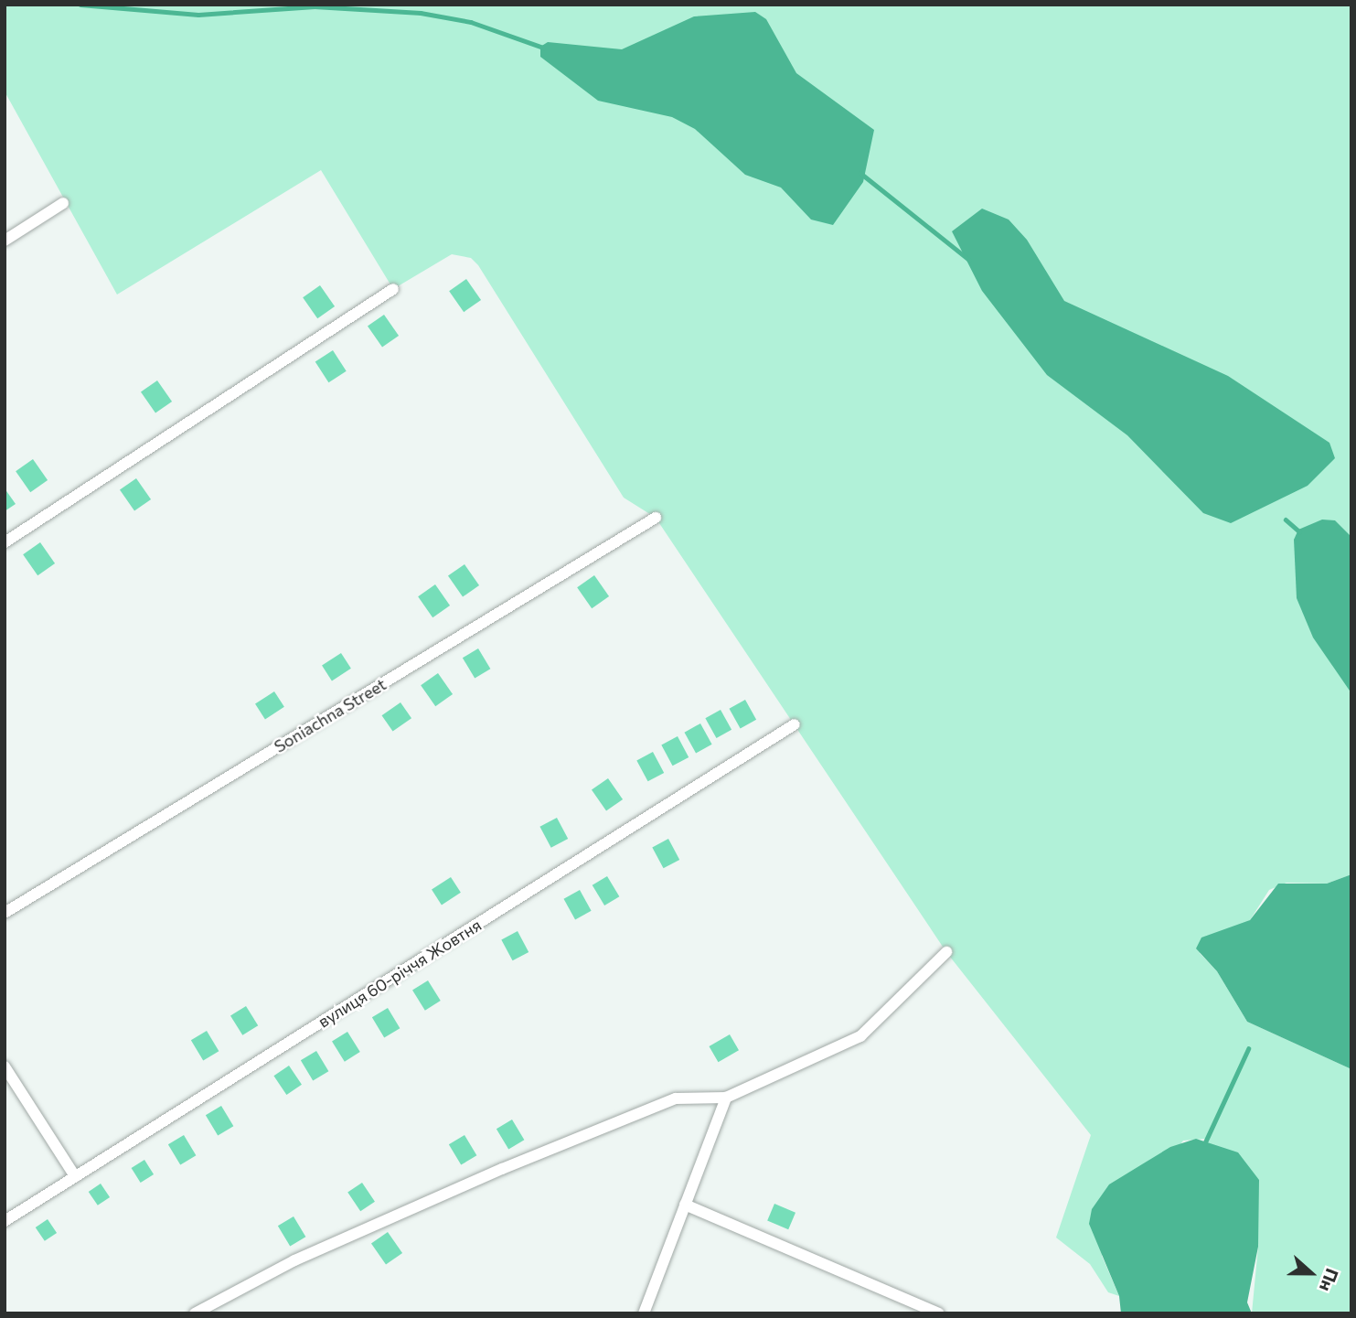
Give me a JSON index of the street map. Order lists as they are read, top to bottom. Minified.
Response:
{"streets":{"street":["Soniachna Street","вулиця 60-річчя Жовтня"]},"north":"right"}
